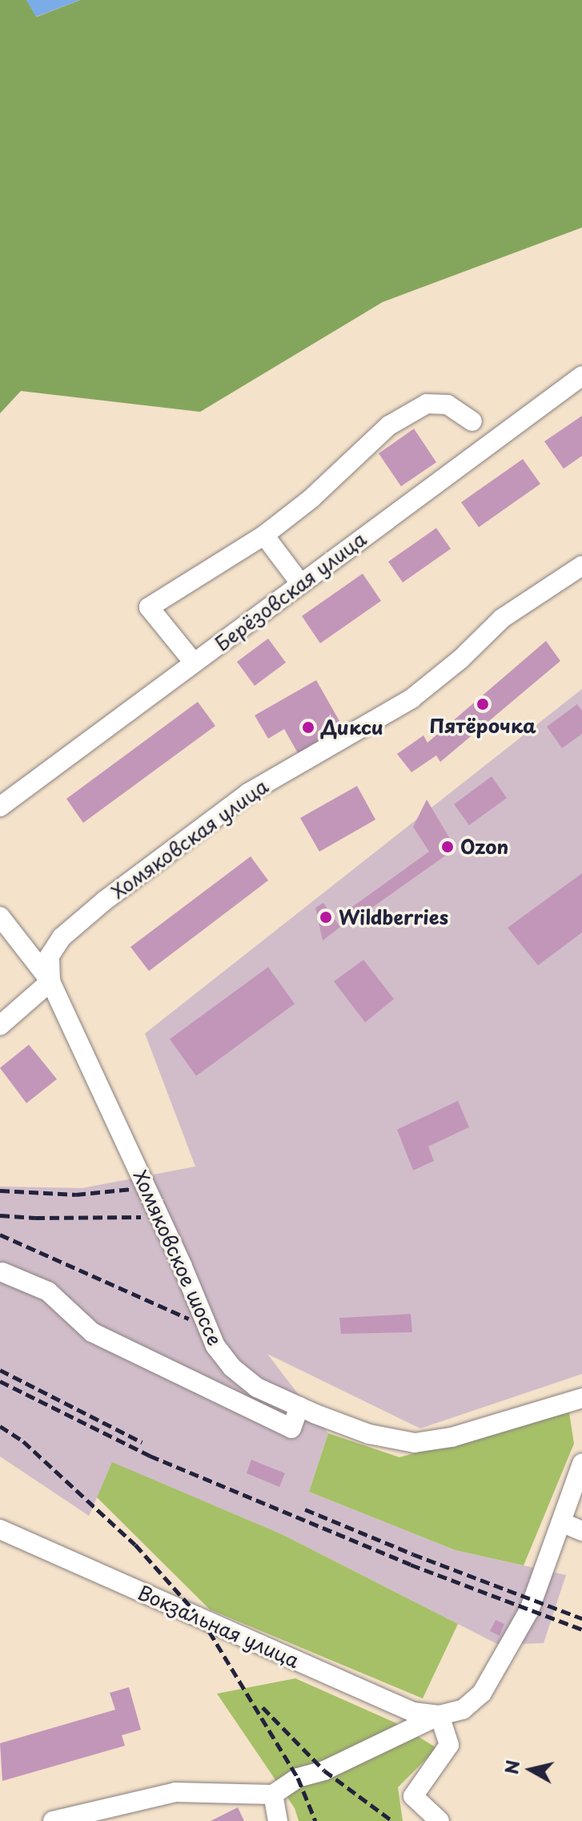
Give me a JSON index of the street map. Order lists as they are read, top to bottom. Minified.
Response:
{"streets":{"street":["Берёзовская улица","Хомяковская улица","Хомяковское шоссе","Вокзальная улица"]},"crossings":[["Хомяковская улица","Хомяковское шоссе"]],"places":["Пятёрочка","Дикси","Ozon","Wildberries"],"north":"left"}
